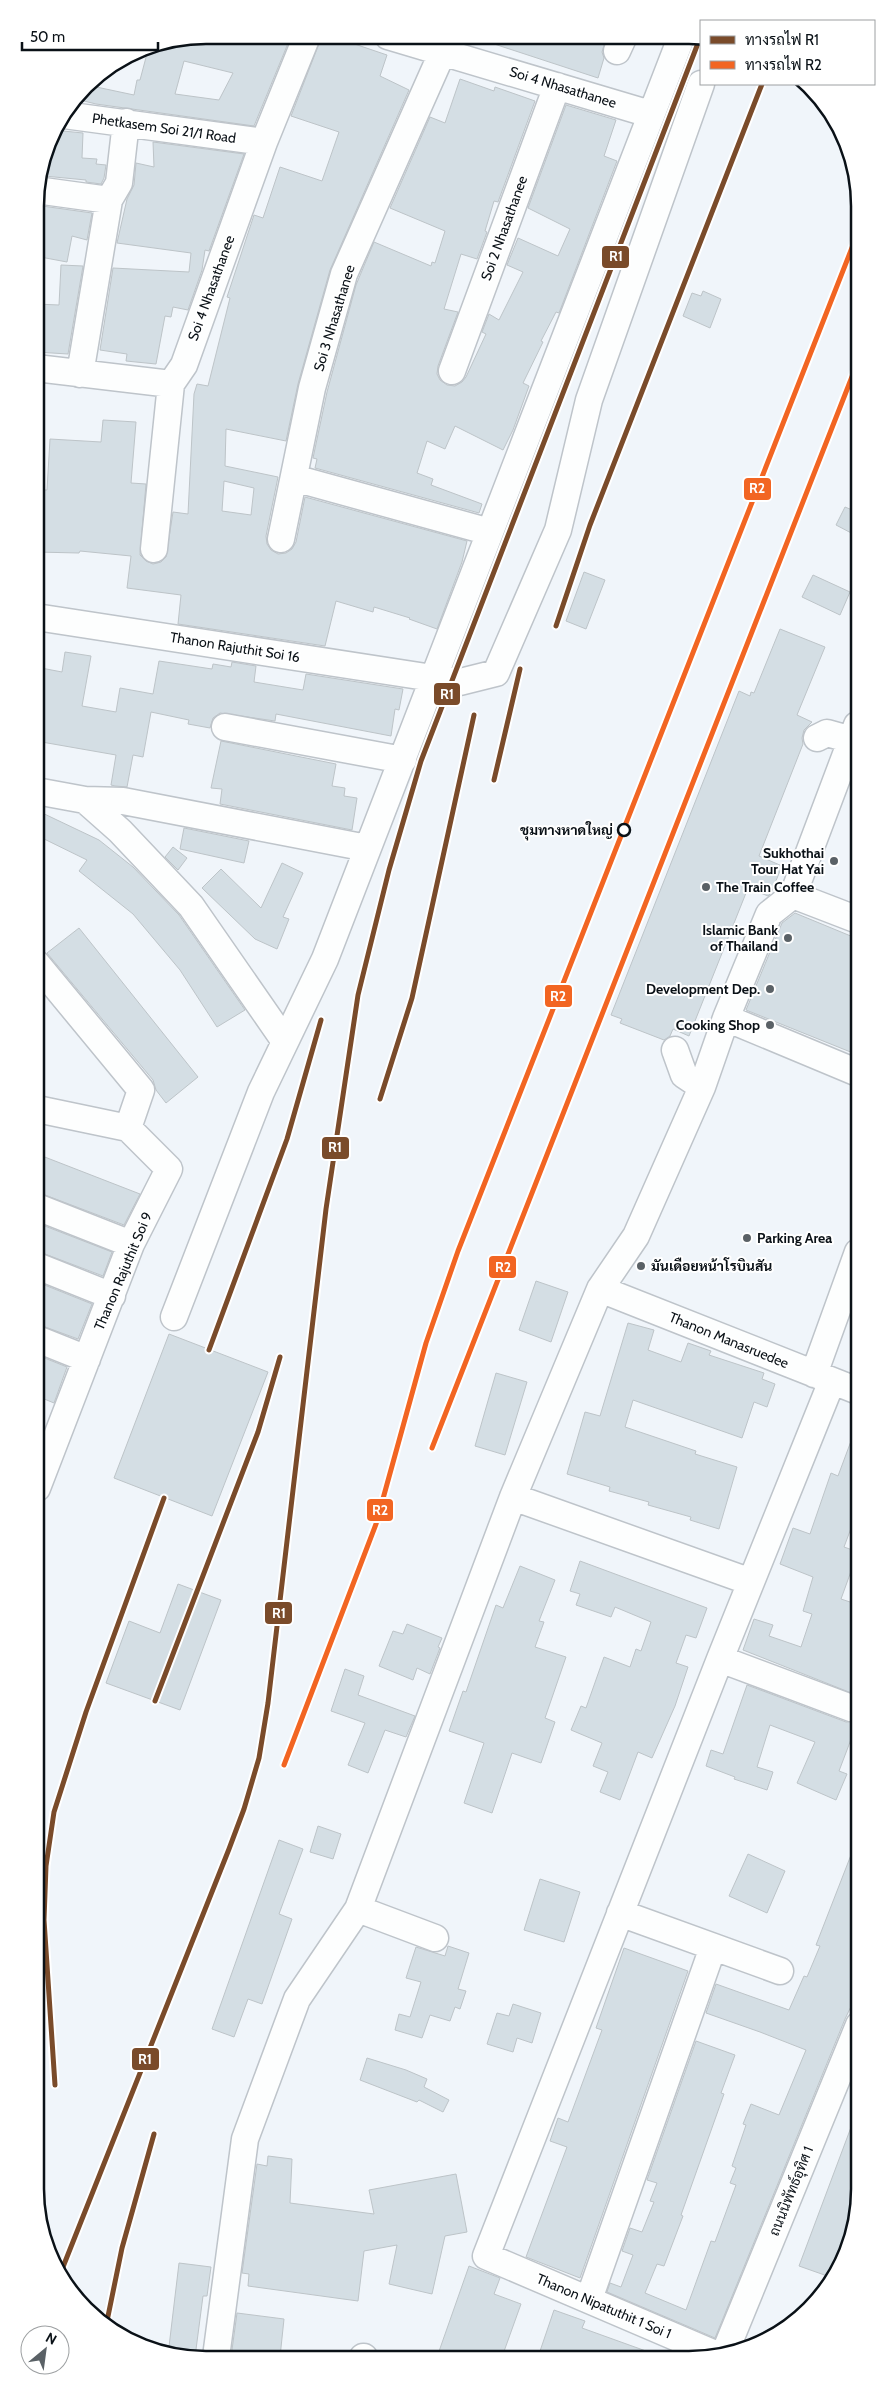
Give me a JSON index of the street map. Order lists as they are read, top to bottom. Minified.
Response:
{"streets":{"street":["Soi 4 Nhasathanee","Phetkasem Soi 21/1 Road","Soi 2 Nhasathanee","Soi 3 Nhasathanee","Thanon Rajuthit Soi 16","Thanon Rajuthit Soi 9","Thanon Manasruedee","ถนนนิพัทธ์อุทิศ 1","Thanon Nipatuthit 1 Soi 1"]},"crossings":[["Soi 4 Nhasathanee","Phetkasem Soi 21/1 Road"],["Soi 4 Nhasathanee","Soi 2 Nhasathanee"],["Soi 4 Nhasathanee","Soi 3 Nhasathanee"]],"places":["ชุมทางหาดใหญ่","Sukhothai Tour Hat Yai","The Train Coffee","Islamic Bank of Thailand","Development Dep.","Cooking Shop","Parking Area","มันเดือยหน้าโรบินสัน"],"lines":["rail line R1","rail line R2"],"legend":["ทางรถไฟ R1","ทางรถไฟ R2"],"scale_bar":"50 m","north":"top right"}
